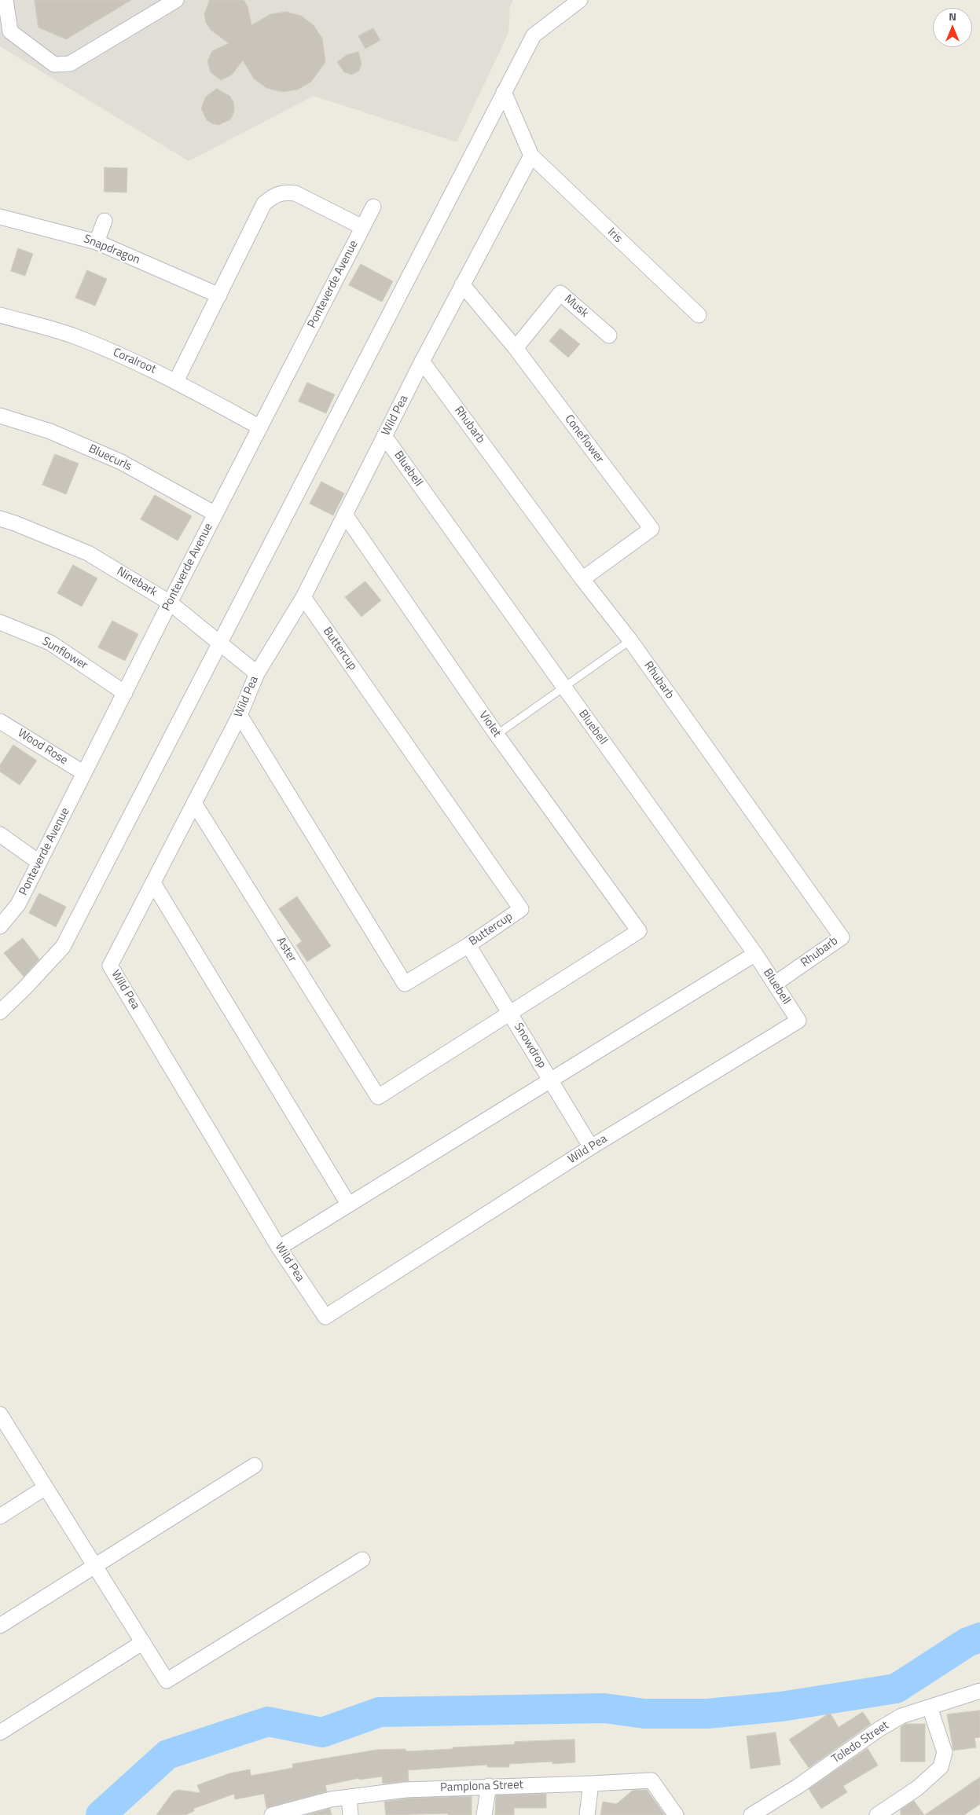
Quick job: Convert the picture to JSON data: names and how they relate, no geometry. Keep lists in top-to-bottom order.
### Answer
{
  "streets": {
    "street": [
      "Iris",
      "Snapdragon",
      "Ponteverde Avenue",
      "Musk",
      "Coralroot",
      "Wild Pea",
      "Rhubarb",
      "Coneflower",
      "Bluecurls",
      "Bluebell",
      "Ninebark",
      "Buttercup",
      "Sunflower",
      "Violet",
      "Wood Rose",
      "Aster",
      "Snowdrop",
      "Toledo Street",
      "Pamplona Street"
    ]
  },
  "crossings": [
    ["Iris", "Wild Pea"],
    ["Ponteverde Avenue", "Coralroot"],
    ["Ponteverde Avenue", "Bluecurls"],
    ["Ponteverde Avenue", "Ninebark"],
    ["Ponteverde Avenue", "Sunflower"],
    ["Ponteverde Avenue", "Wood Rose"],
    ["Musk", "Coneflower"],
    ["Wild Pea", "Rhubarb"],
    ["Wild Pea", "Coneflower"],
    ["Wild Pea", "Bluebell"],
    ["Wild Pea", "Ninebark"],
    ["Wild Pea", "Buttercup"],
    ["Wild Pea", "Violet"],
    ["Wild Pea", "Aster"],
    ["Wild Pea", "Snowdrop"],
    ["Rhubarb", "Coneflower"],
    ["Rhubarb", "Bluebell"],
    ["Buttercup", "Snowdrop"],
    ["Violet", "Aster"],
    ["Violet", "Snowdrop"],
    ["Aster", "Snowdrop"]
  ],
  "north": "top"
}
